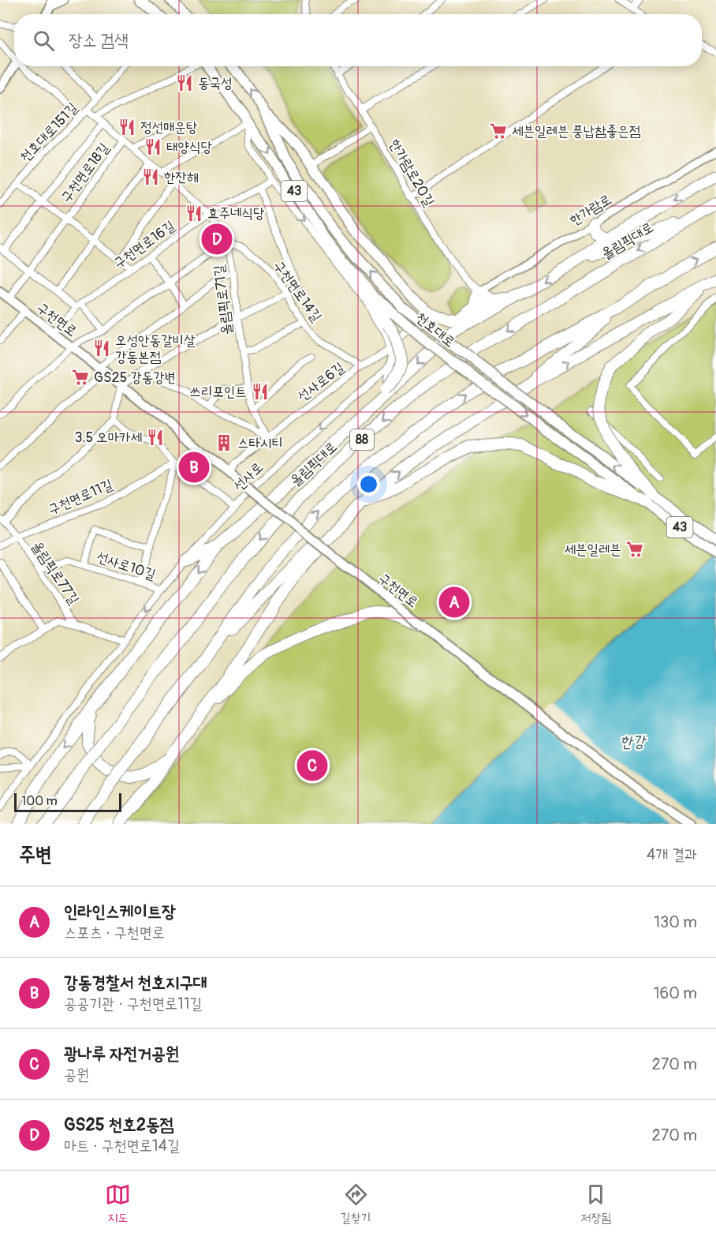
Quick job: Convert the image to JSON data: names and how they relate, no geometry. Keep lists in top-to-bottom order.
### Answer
{
  "streets": {
    "highway": ["올림픽대로", "88"],
    "main road": ["43", "구천면로", "천호대로"],
    "street": [
      "천호대로151길",
      "구천면로18길",
      "한가람로20길",
      "한가람로",
      "구천면로16길",
      "구천면로14길",
      "올림픽로71길",
      "선사로6길",
      "선사로",
      "구천면로11길",
      "선사로10길",
      "올림픽로77길"
    ]
  },
  "crossings": [
    ["천호대로151길", "구천면로18길"],
    ["천호대로151길", "올림픽로71길"],
    ["구천면로18길", "구천면로16길"],
    ["구천면로18길", "올림픽로71길"],
    ["구천면로18길", "구천면로"],
    ["한가람로20길", "한가람로"],
    ["구천면로16길", "올림픽로71길"],
    ["구천면로16길", "구천면로"],
    ["구천면로14길", "올림픽로71길"],
    ["구천면로14길", "선사로6길"],
    ["올림픽로71길", "천호대로"],
    ["올림픽로71길", "선사로6길"],
    ["구천면로", "선사로6길"],
    ["선사로", "선사로10길"],
    ["구천면로11길", "올림픽로77길"],
    ["선사로10길", "올림픽로77길"]
  ],
  "one_way": ["선사로"],
  "water": ["한강"],
  "places": {
    "restaurant": [
      "동국성",
      "정선매운탕",
      "태양식당",
      "한잔해",
      "효주네식당",
      "오성안동갈비살 강동본점",
      "쓰리포인트",
      "3.5 오마카세"
    ],
    "supermarket": ["세븐일레븐 풍납참좋은점", "GS25 강동강변", "세븐일레븐"],
    "building": ["스타시티"]
  },
  "scale_bar": "100 m",
  "page": {
    "search": "장소 검색",
    "pins": [
      "D",
      "B",
      "A",
      "C"
    ],
    "scale": "100 m",
    "heading": ["주변", "4개 결과"],
    "list": [
      {
        "mark": "A",
        "name": "인라인스케이트장",
        "note": "스포츠 · 구천면로",
        "value": "130 m"
      },
      {
        "mark": "B",
        "name": "강동경찰서 천호지구대",
        "note": "공공기관 · 구천면로11길",
        "value": "160 m"
      },
      {
        "mark": "C",
        "name": "광나루 자전거공원",
        "note": "공원",
        "value": "270 m"
      },
      {
        "mark": "D",
        "name": "GS25 천호2동점",
        "note": "마트 · 구천면로14길",
        "value": "270 m"
      }
    ],
    "nav": ["지도", "길찾기", "저장됨"]
  }
}
